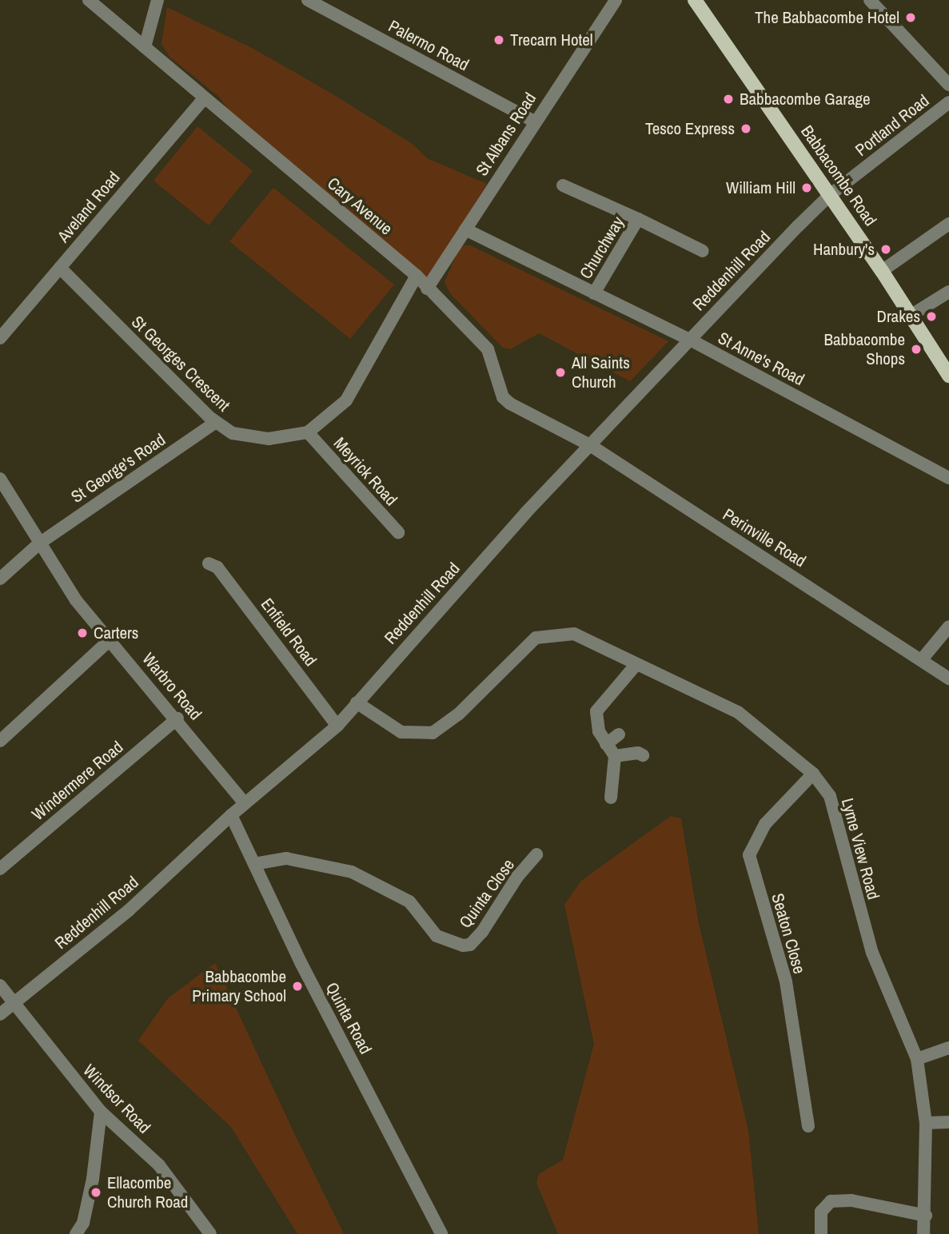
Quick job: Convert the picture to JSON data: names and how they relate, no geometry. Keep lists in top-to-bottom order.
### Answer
{
  "streets": {
    "main road": ["Babbacombe Road"],
    "street": [
      "Palermo Road",
      "Portland Road",
      "St Albans Road",
      "Cary Avenue",
      "Aveland Road",
      "Churchway",
      "Reddenhill Road",
      "St Anne's Road",
      "St Georges Crescent",
      "St George's Road",
      "Meyrick Road",
      "Perinville Road",
      "Enfield Road",
      "Warbro Road",
      "Windermere Road",
      "Lyme View Road",
      "Quinta Close",
      "Seaton Close",
      "Quinta Road",
      "Windsor Road"
    ]
  },
  "crossings": [
    ["Palermo Road", "St Albans Road"],
    ["Portland Road", "Babbacombe Road"],
    ["Portland Road", "Reddenhill Road"],
    ["St Albans Road", "Cary Avenue"],
    ["St Albans Road", "St Anne's Road"],
    ["Babbacombe Road", "Reddenhill Road"],
    ["Cary Avenue", "Aveland Road"],
    ["Cary Avenue", "Reddenhill Road"],
    ["Cary Avenue", "Perinville Road"],
    ["Aveland Road", "St Georges Crescent"],
    ["Churchway", "St Anne's Road"],
    ["Reddenhill Road", "St Anne's Road"],
    ["Reddenhill Road", "Perinville Road"],
    ["Reddenhill Road", "Enfield Road"],
    ["Reddenhill Road", "Warbro Road"],
    ["Reddenhill Road", "Lyme View Road"],
    ["Reddenhill Road", "Quinta Road"],
    ["Reddenhill Road", "Windsor Road"],
    ["St Georges Crescent", "St George's Road"],
    ["St Georges Crescent", "Meyrick Road"],
    ["St George's Road", "Warbro Road"],
    ["Warbro Road", "Windermere Road"],
    ["Lyme View Road", "Seaton Close"],
    ["Quinta Close", "Quinta Road"]
  ],
  "places": [
    "The Babbacombe Hotel",
    "Trecarn Hotel",
    "Babbacombe Garage",
    "Tesco Express",
    "William Hill",
    "Hanbury's",
    "Drakes",
    "Babbacombe Shops",
    "All Saints Church",
    "Carters",
    "Babbacombe Primary School",
    "Ellacombe Church Road"
  ]
}
